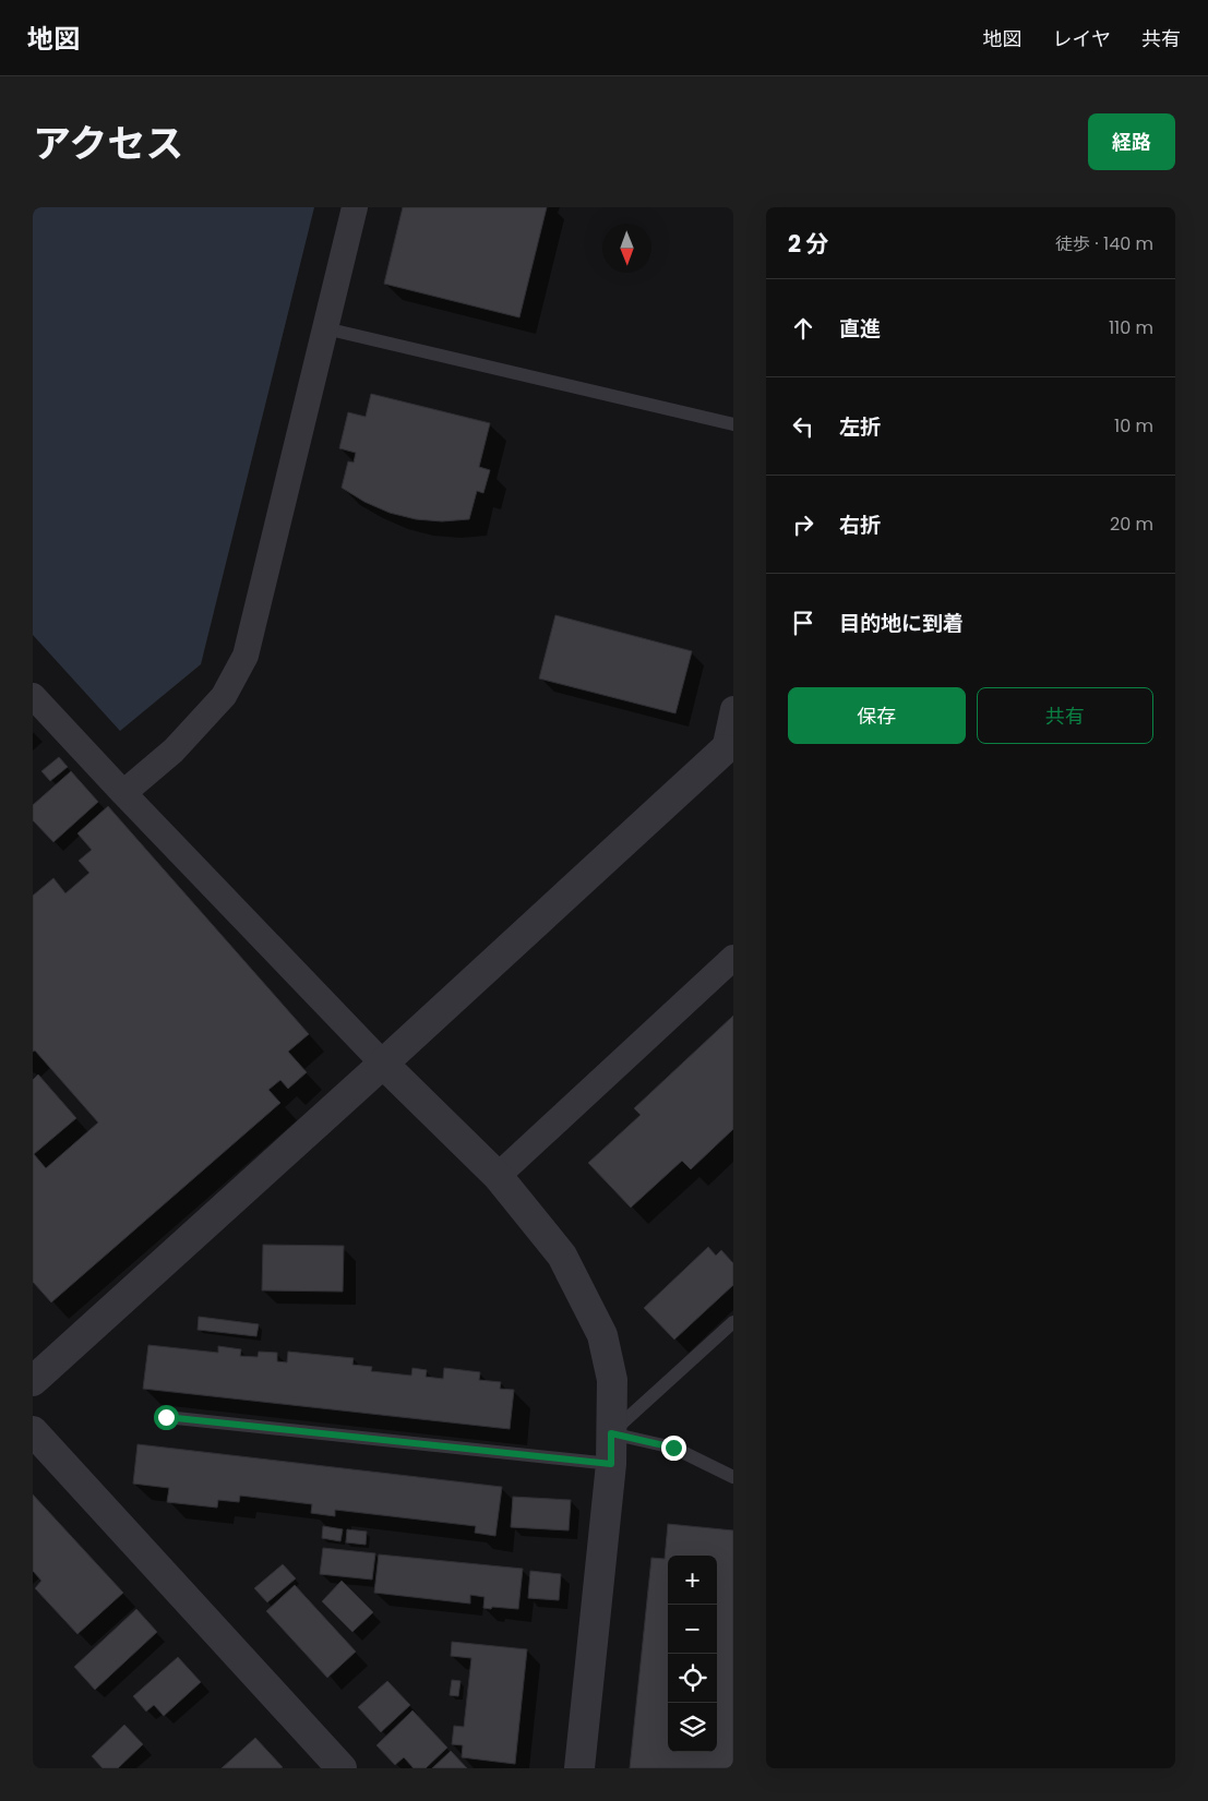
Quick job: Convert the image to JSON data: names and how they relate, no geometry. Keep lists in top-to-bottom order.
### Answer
{
  "north": "bottom",
  "page": {
    "header": "地図",
    "nav": ["地図", "レイヤ", "共有"],
    "title": "アクセス",
    "buttons": [
      "経路",
      ["保存", "共有"]
    ],
    "heading": ["2 分", "徒歩 · 140 m"],
    "list": [
      ["直進", "110 m"],
      ["左折", "10 m"],
      ["右折", "20 m"],
      "目的地に到着"
    ],
    "map_buttons": ["+", "−"]
  }
}
